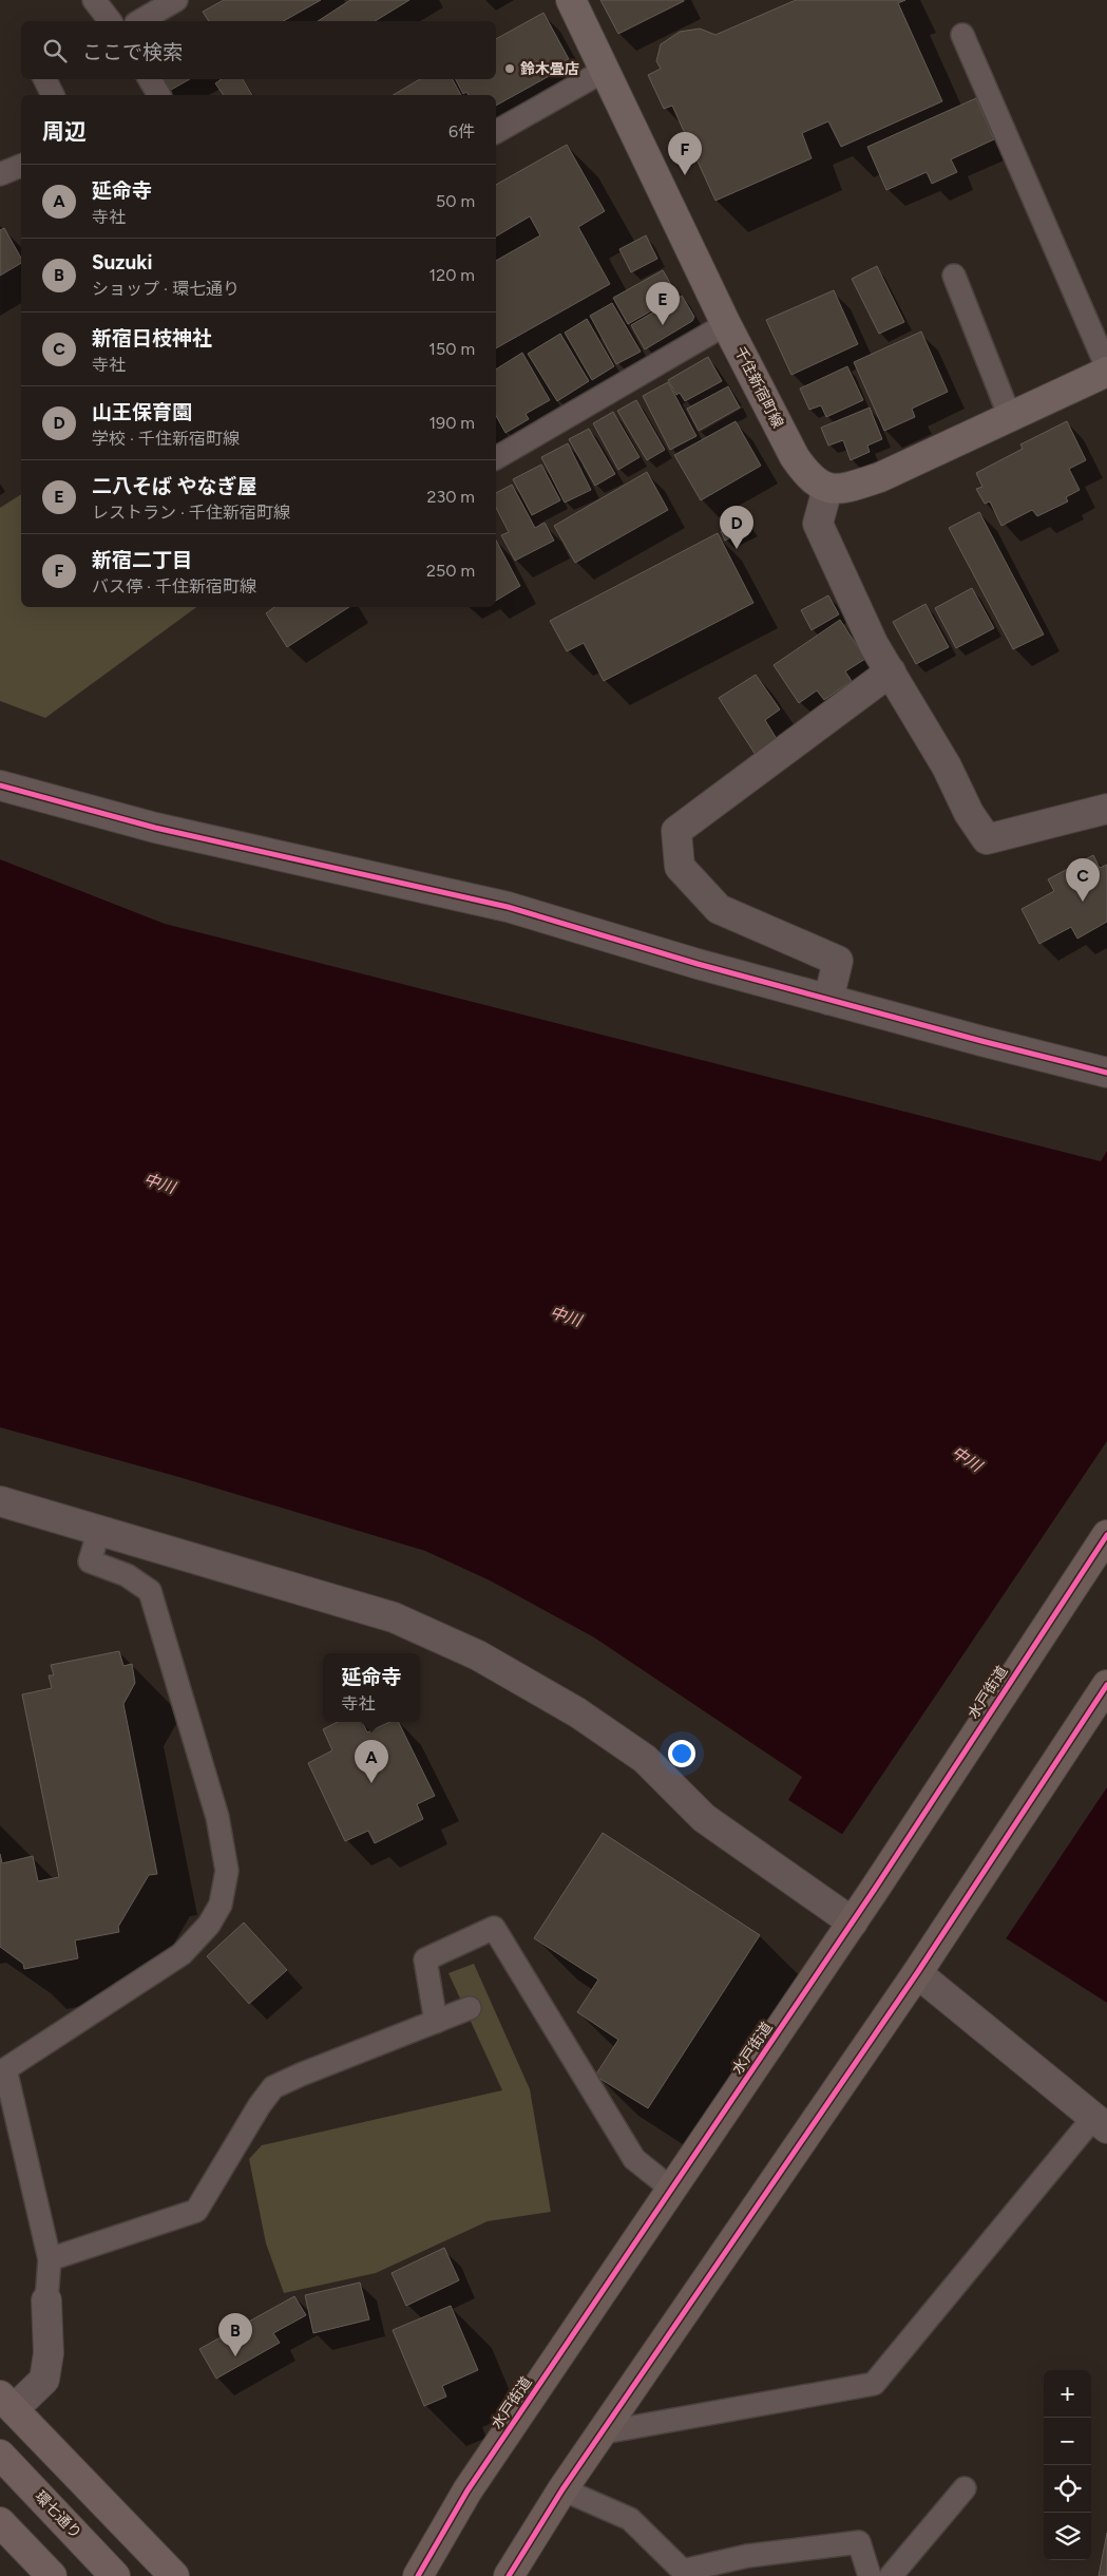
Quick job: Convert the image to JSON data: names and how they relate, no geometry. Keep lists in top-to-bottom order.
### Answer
{
  "streets": {
    "highway": ["水戸街道"],
    "main road": ["千住新宿町線", "環七通り"]
  },
  "water": ["中川"],
  "places": ["鈴木畳店"],
  "page": {
    "search": "ここで検索",
    "heading": ["周辺", "6件"],
    "pins": [
      "F",
      "E",
      "D",
      "C",
      "A",
      "B"
    ],
    "list": [
      {
        "mark": "A",
        "name": "延命寺",
        "note": "寺社",
        "value": "50 m"
      },
      {
        "mark": "B",
        "name": "Suzuki",
        "note": "ショップ · 環七通り",
        "value": "120 m"
      },
      {
        "mark": "C",
        "name": "新宿日枝神社",
        "note": "寺社",
        "value": "150 m"
      },
      {
        "mark": "D",
        "name": "山王保育園",
        "note": "学校 · 千住新宿町線",
        "value": "190 m"
      },
      {
        "mark": "E",
        "name": "二八そば やなぎ屋",
        "note": "レストラン · 千住新宿町線",
        "value": "230 m"
      },
      {
        "mark": "F",
        "name": "新宿二丁目",
        "note": "バス停 · 千住新宿町線",
        "value": "250 m"
      }
    ],
    "popup": ["延命寺", "寺社"],
    "map_buttons": ["+", "−"]
  }
}
